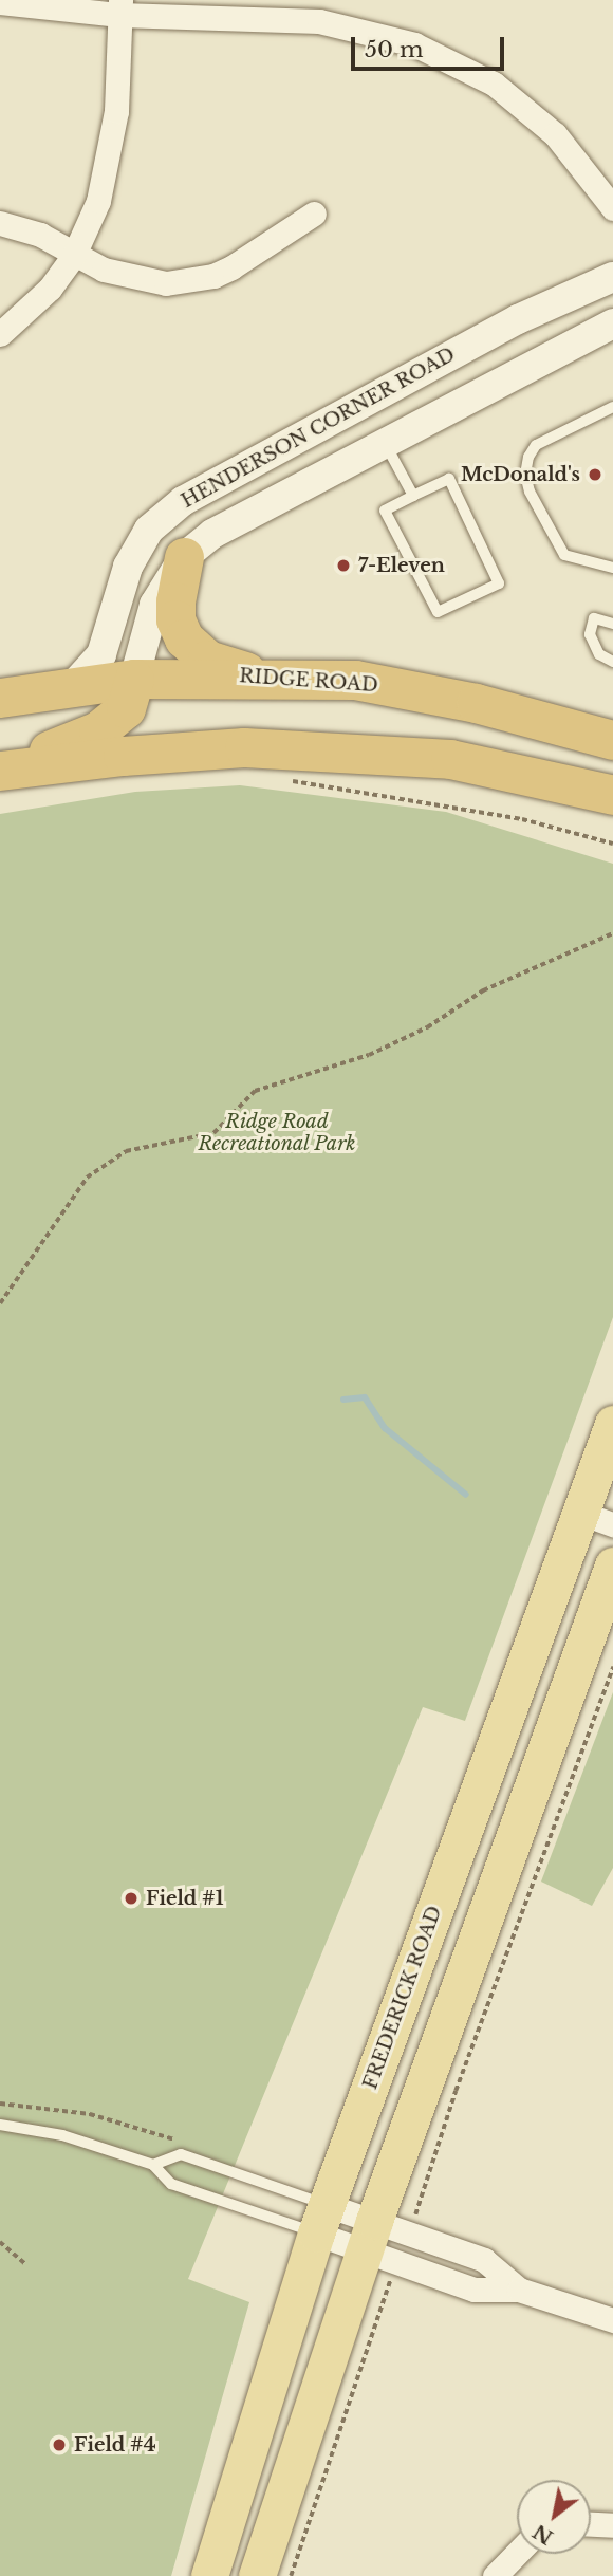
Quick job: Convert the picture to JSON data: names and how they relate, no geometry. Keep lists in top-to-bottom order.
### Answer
{
  "streets": {
    "highway": ["RIDGE ROAD"],
    "main road": ["FREDERICK ROAD"],
    "street": ["HENDERSON CORNER ROAD"]
  },
  "crossings": [
    ["HENDERSON CORNER ROAD", "RIDGE ROAD"]
  ],
  "parks": ["Ridge Road Recreational Park"],
  "places": [
    "McDonald's",
    "7-Eleven",
    "Field #1",
    "Field #4"
  ],
  "scale_bar": "50 m",
  "north": "bottom left"
}
